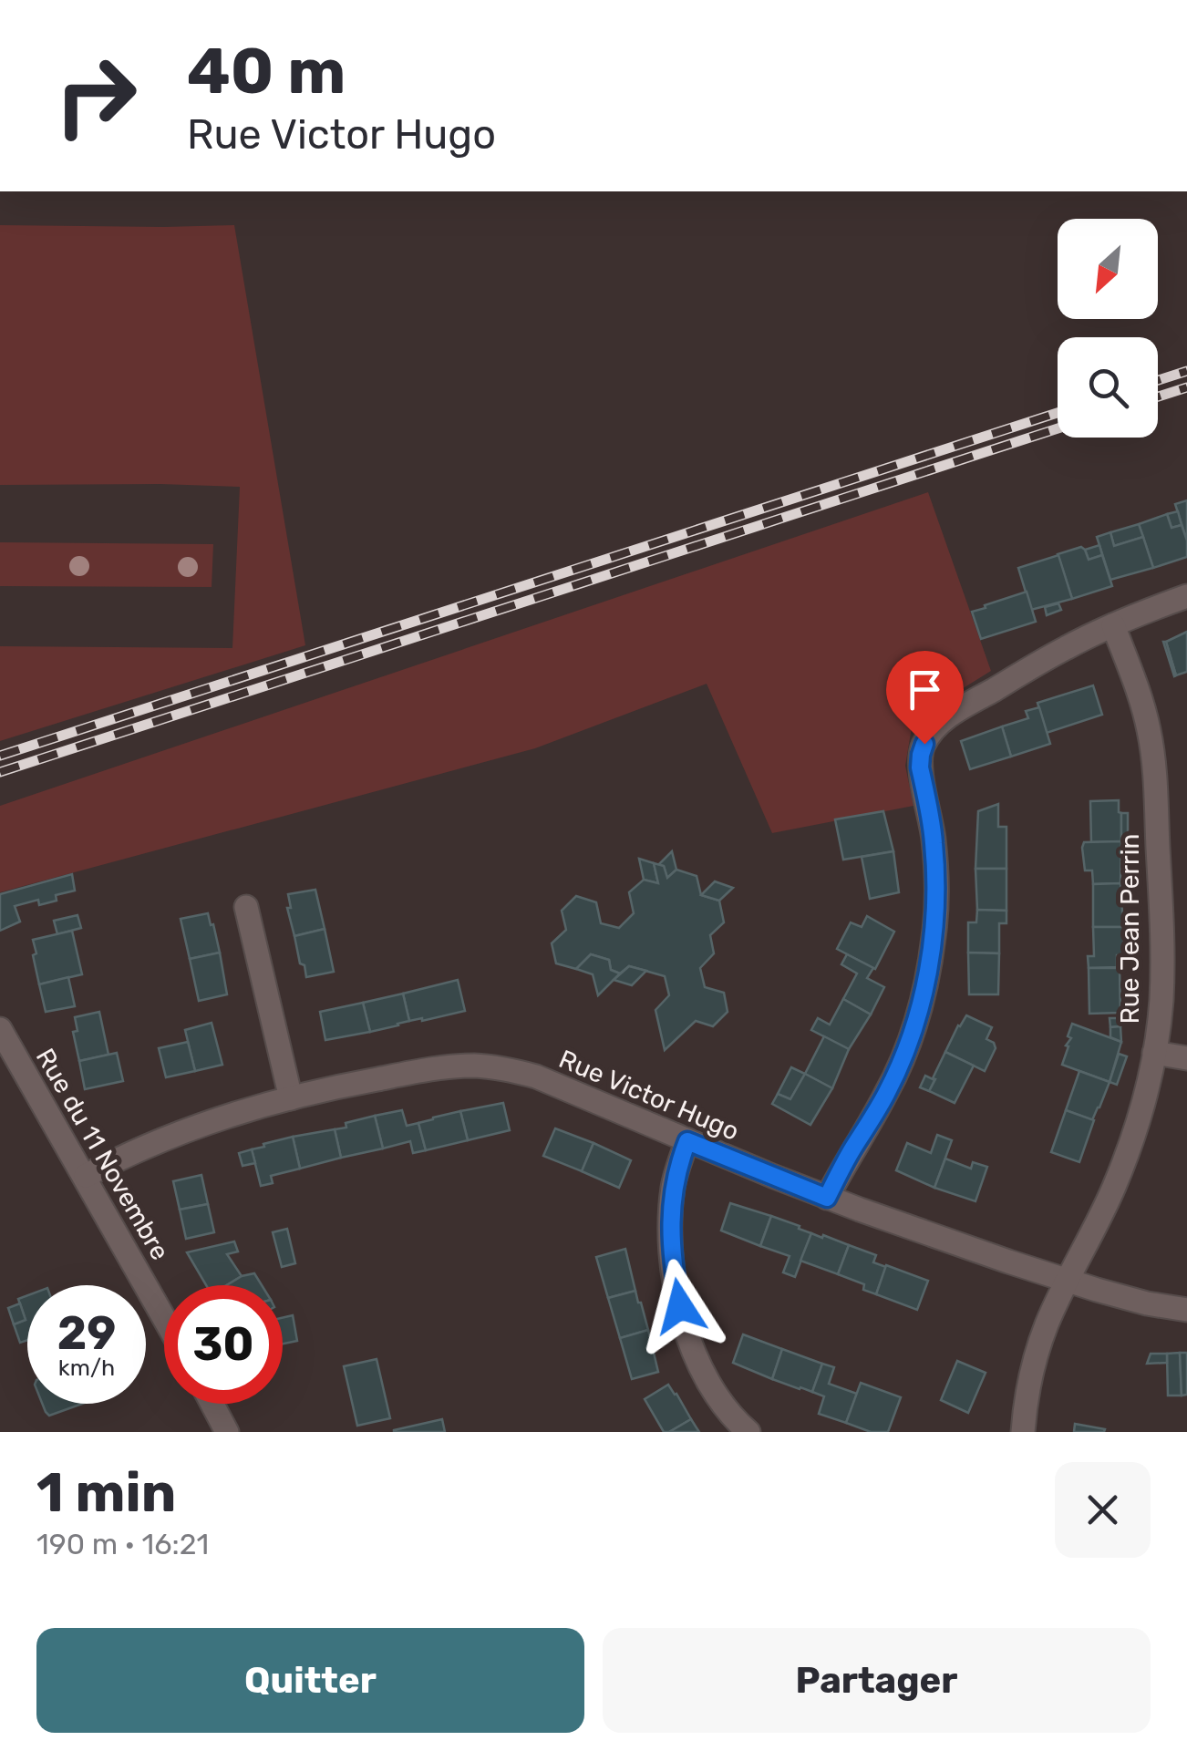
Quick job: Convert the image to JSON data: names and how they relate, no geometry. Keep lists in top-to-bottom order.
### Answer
{
  "streets": {
    "street": ["Rue Jean Perrin", "Rue Victor Hugo", "Rue du 11 Novembre"]
  },
  "crossings": [
    ["Rue Jean Perrin", "Rue Victor Hugo"],
    ["Rue Victor Hugo", "Rue du 11 Novembre"]
  ],
  "north": "bottom left",
  "page": {
    "turn": ["40 m", "Rue Victor Hugo"],
    "speed": "29 km/h",
    "limit": "30",
    "heading": ["1 min", "190 m · 16:21"],
    "buttons": ["Quitter", "Partager"]
  }
}
